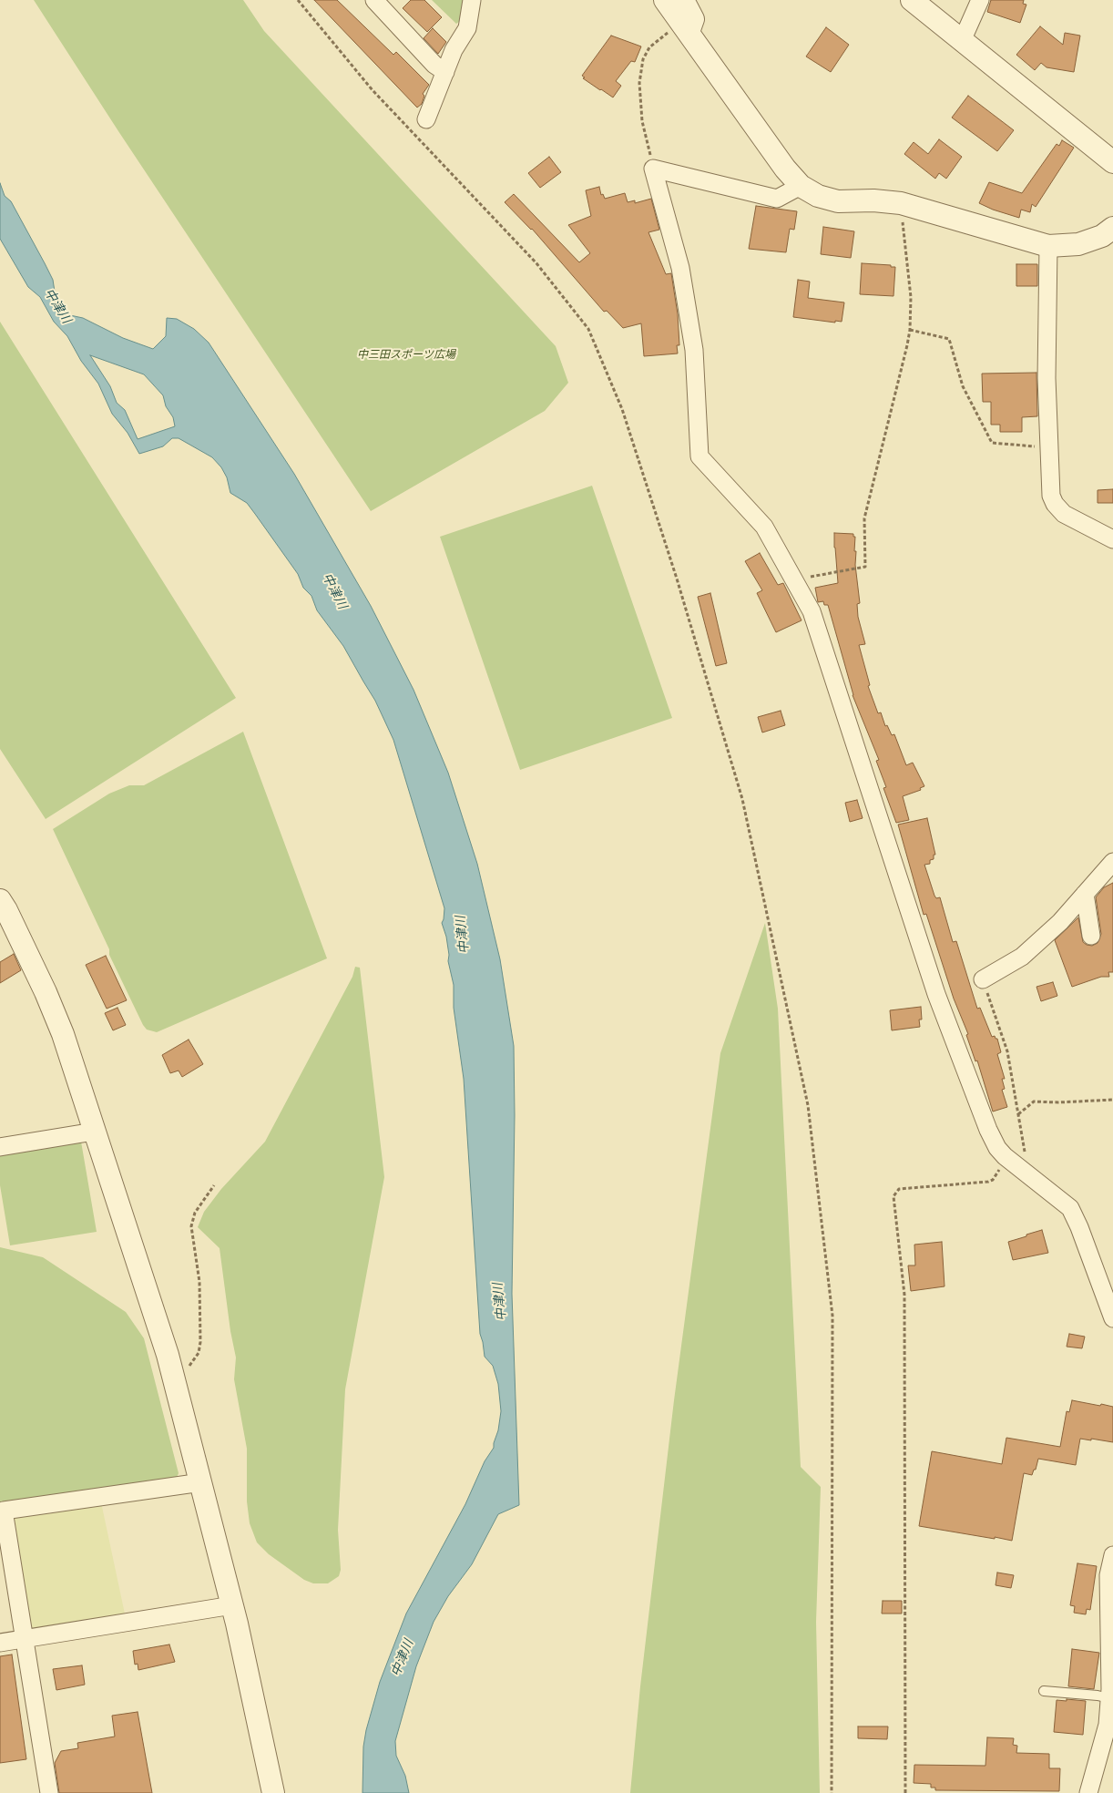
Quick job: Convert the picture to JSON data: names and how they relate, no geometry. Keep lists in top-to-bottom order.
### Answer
{
  "water": ["中津川"],
  "parks": ["中三田スポーツ広場"]
}
